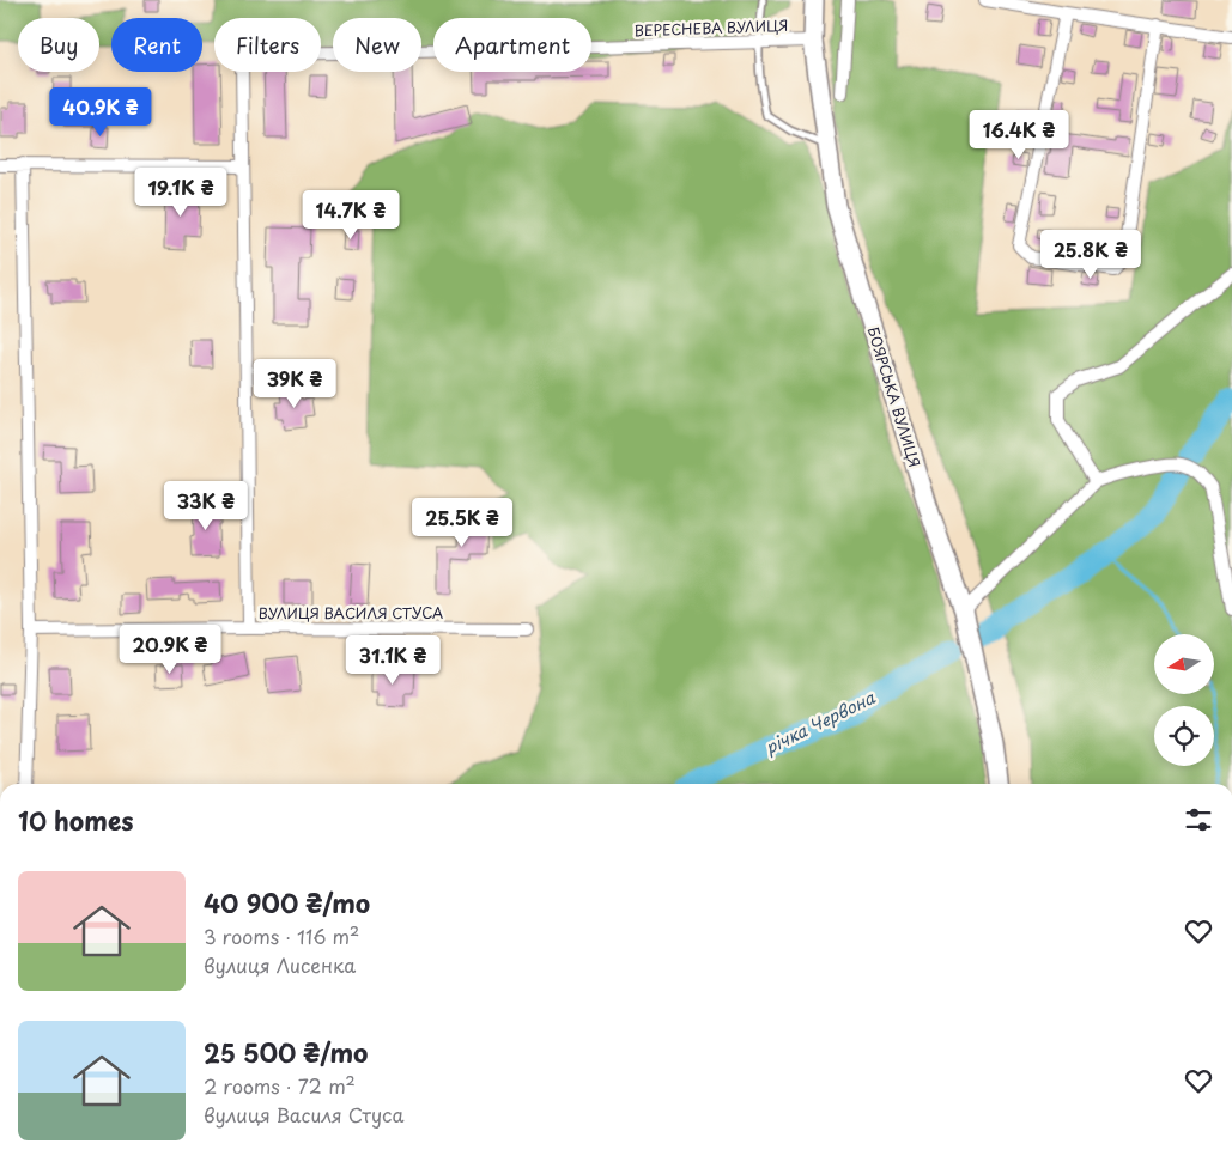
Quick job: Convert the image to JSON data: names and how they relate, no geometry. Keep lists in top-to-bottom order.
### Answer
{
  "streets": {
    "street": ["ВЕРЕСНЕВА ВУЛИЦЯ", "БОЯРСЬКА ВУЛИЦЯ", "ВУЛИЦЯ ВАСИЛЯ СТУСА"]
  },
  "crossings": [
    ["ВЕРЕСНЕВА ВУЛИЦЯ", "БОЯРСЬКА ВУЛИЦЯ"],
    ["ВЕРЕСНЕВА ВУЛИЦЯ", "ВУЛИЦЯ ВАСИЛЯ СТУСА"]
  ],
  "water": ["річка Червона"],
  "north": "left",
  "page": {
    "chip": [
      "Buy",
      "Rent",
      "Filters",
      "New",
      "Apartment"
    ],
    "price": [
      "40.9K ₴",
      "16.4K ₴",
      "19.1K ₴",
      "14.7K ₴",
      "25.8K ₴",
      "39K ₴",
      "33K ₴",
      "25.5K ₴",
      "20.9K ₴",
      "31.1K ₴"
    ],
    "heading": "10 homes",
    "list": [
      {
        "name": "40 900 ₴/mo",
        "note": "3 rooms · 116 m² · вулиця Лисенка"
      },
      {
        "name": "25 500 ₴/mo",
        "note": "2 rooms · 72 m² · вулиця Василя Стуса"
      }
    ]
  }
}
